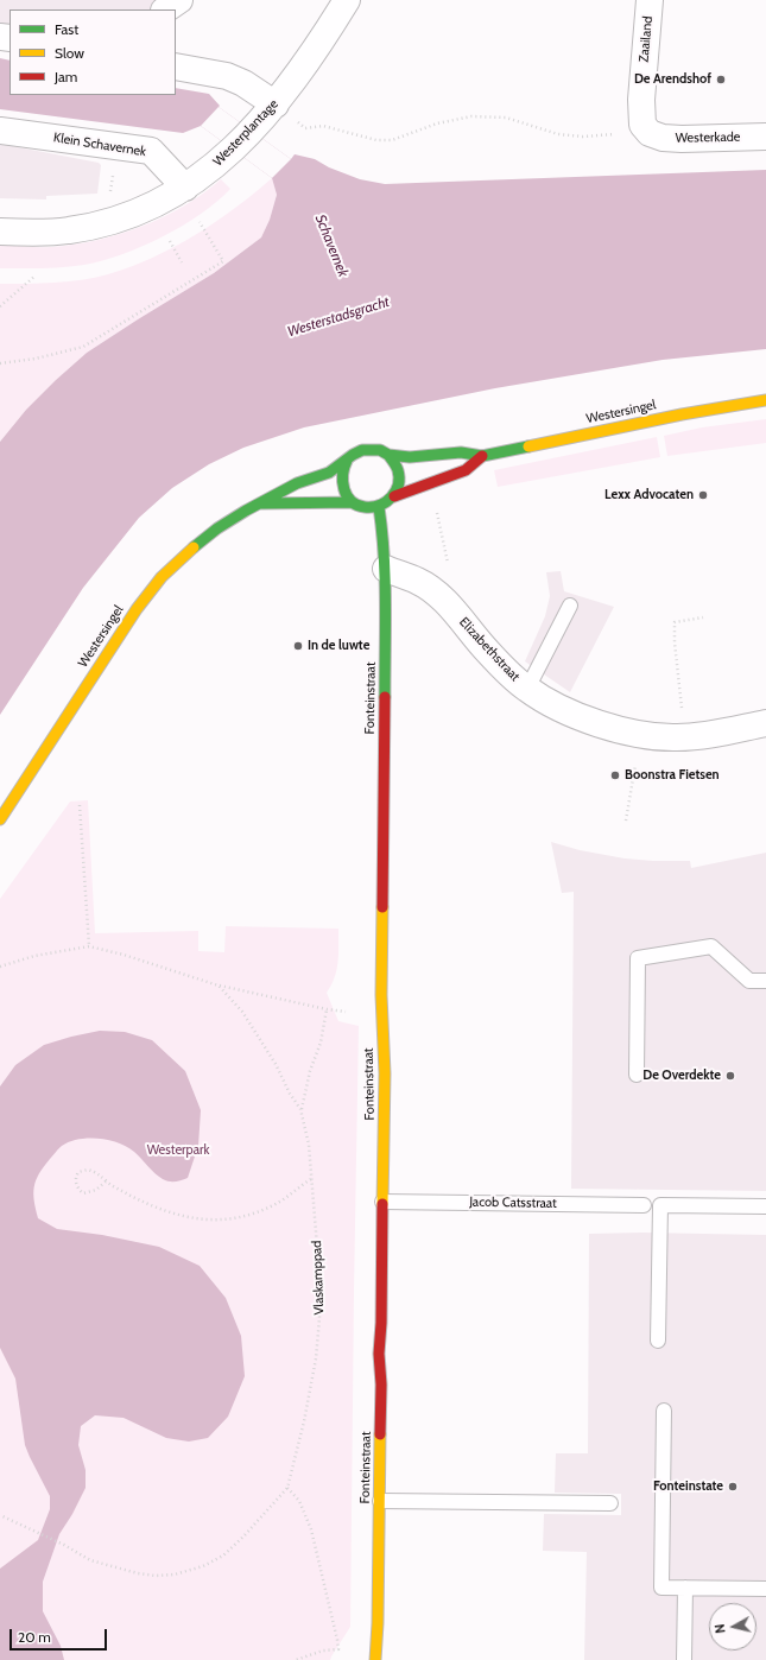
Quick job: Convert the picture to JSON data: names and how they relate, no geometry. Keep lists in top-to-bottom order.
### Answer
{
  "streets": {
    "main road": ["Westersingel", "Fonteinstraat"],
    "street": [
      "Zaailand",
      "Westerplantage",
      "Westerkade",
      "Klein Schavernek",
      "Elizabethstraat"
    ],
    "lane": ["Jacob Catsstraat"],
    "path": ["Vlaskamppad"]
  },
  "crossings": [
    ["Zaailand", "Westerkade"],
    ["Westerplantage", "Klein Schavernek"],
    ["Westersingel", "Fonteinstraat"],
    ["Elizabethstraat", "Fonteinstraat"],
    ["Fonteinstraat", "Jacob Catsstraat"]
  ],
  "water": ["Schavernek", "Westerstadsgracht"],
  "parks": ["Westerpark"],
  "places": [
    "De Arendshof",
    "Lexx Advocaten",
    "In de luwte",
    "Boonstra Fietsen",
    "De Overdekte",
    "Fonteinstate"
  ],
  "legend": ["Fast", "Slow", "Jam"],
  "scale_bar": "20 m",
  "north": "left"
}
